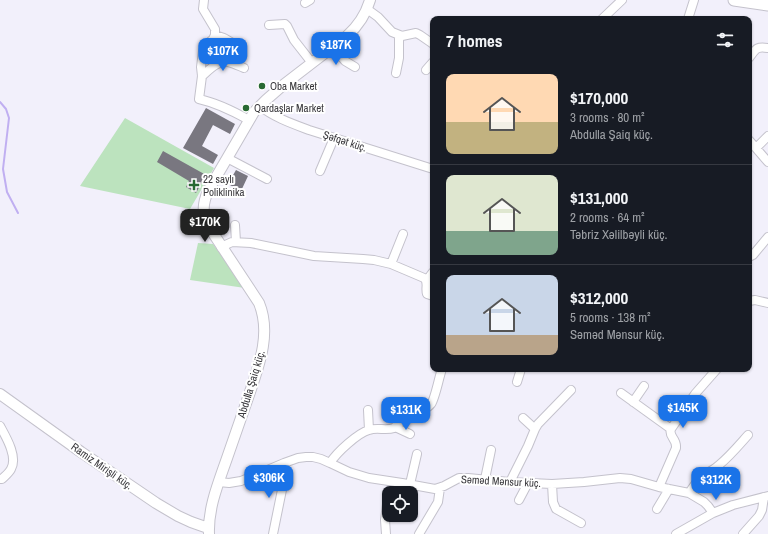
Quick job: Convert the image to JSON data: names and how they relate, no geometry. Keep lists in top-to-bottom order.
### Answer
{
  "streets": {
    "street": [
      "Şəfqət küç.",
      "Abdulla Şaiq küç.",
      "Ramiz Mirişli küç.",
      "Səməd Mənsur küç."
    ]
  },
  "crossings": [
    ["Şəfqət küç.", "Abdulla Şaiq küç."],
    ["Abdulla Şaiq küç.", "Ramiz Mirişli küç."]
  ],
  "places": {
    "other": ["Oba Market", "Qardaşlar Market"],
    "health": ["22 saylı Poliklinika"]
  },
  "page": {
    "heading": "7 homes",
    "price": [
      "$187K",
      "$107K",
      "$170K",
      "$145K",
      "$131K",
      "$306K",
      "$312K"
    ],
    "list": [
      {
        "name": "$170,000",
        "note": "3 rooms · 80 m² · Abdulla Şaiq küç."
      },
      {
        "name": "$131,000",
        "note": "2 rooms · 64 m² · Təbriz Xəlilbəyli küç."
      },
      {
        "name": "$312,000",
        "note": "5 rooms · 138 m² · Səməd Mənsur küç."
      }
    ]
  }
}
